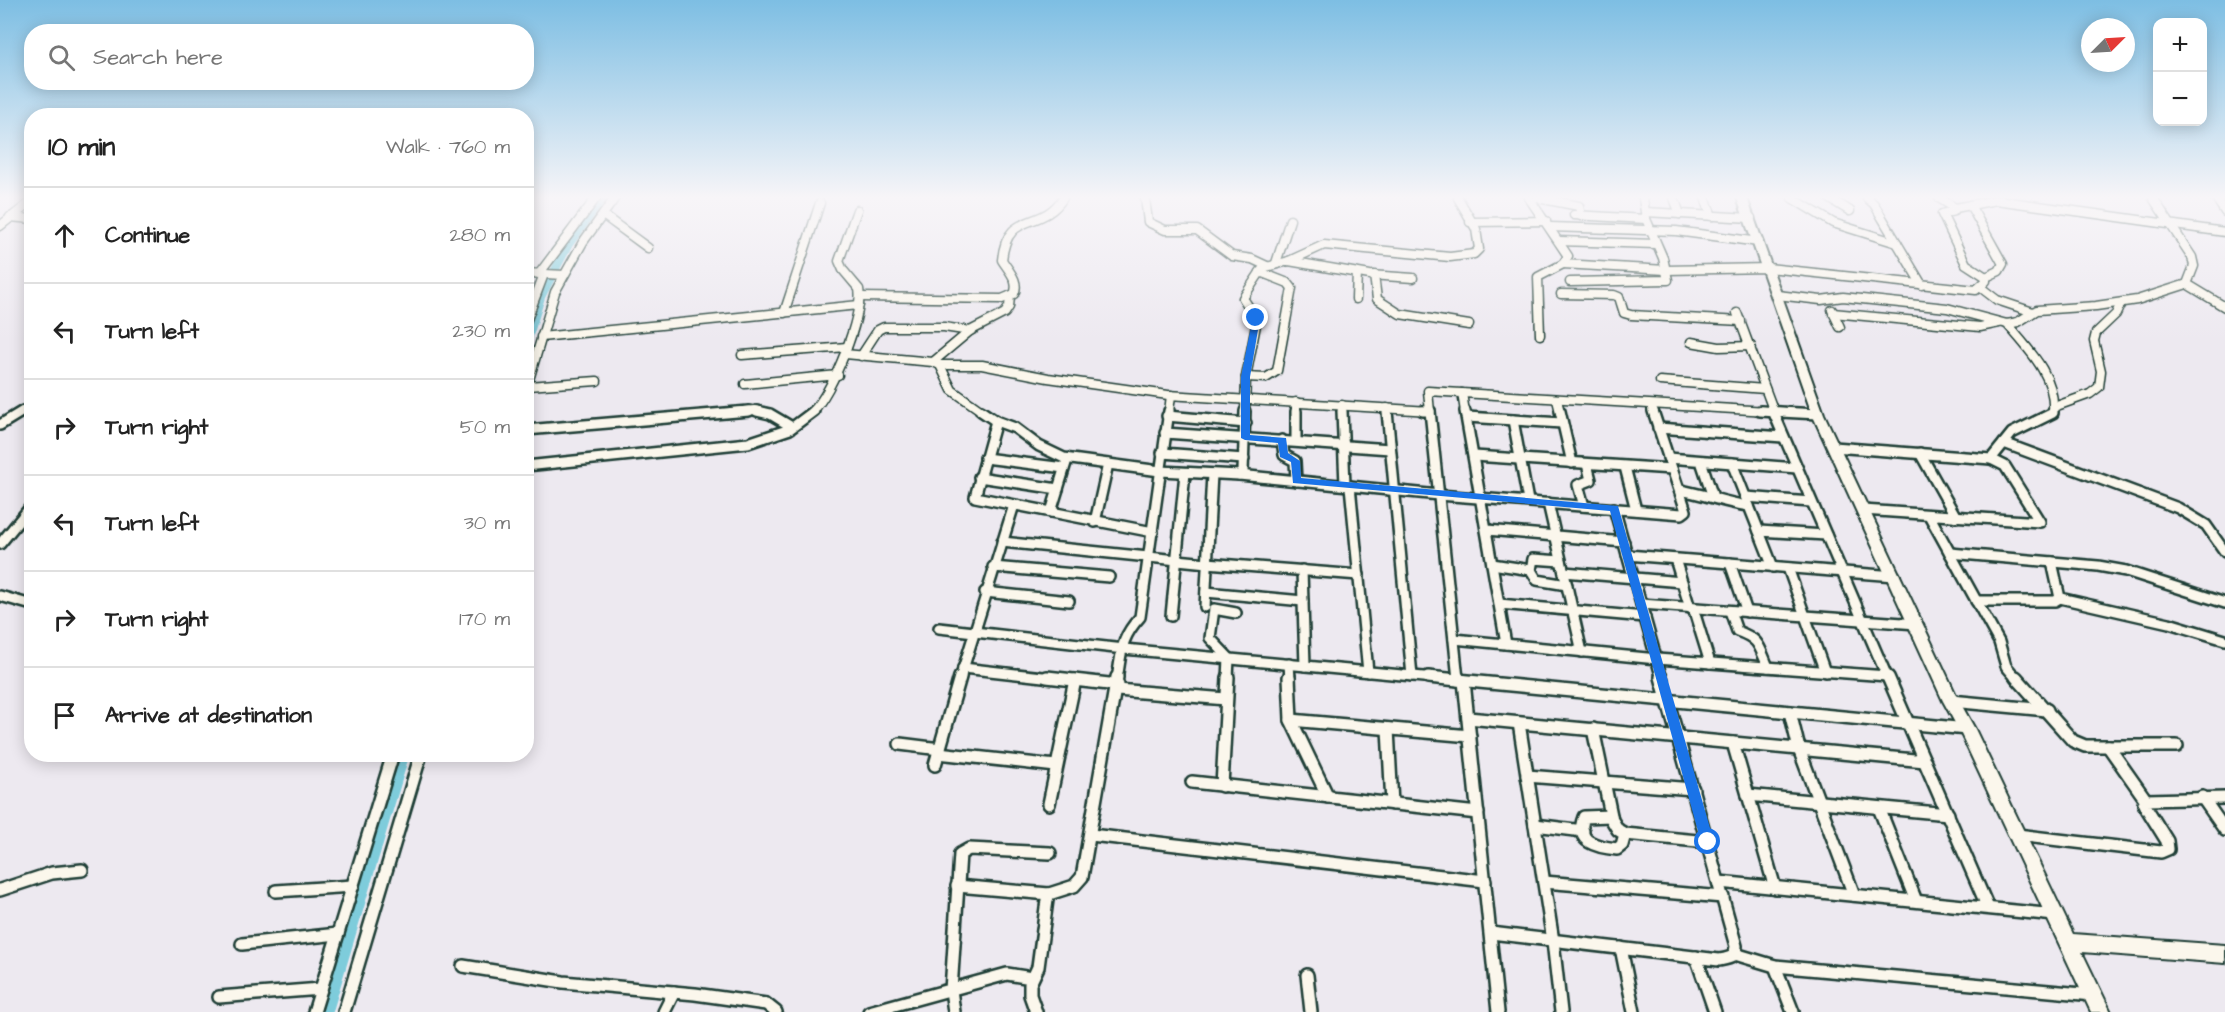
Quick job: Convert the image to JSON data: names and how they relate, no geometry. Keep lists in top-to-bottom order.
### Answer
{
  "north": "top right",
  "page": {
    "map_buttons": ["+", "−"],
    "search": "Search here",
    "heading": ["10 min", "Walk · 760 m"],
    "list": [
      ["Continue", "280 m"],
      ["Turn left", "230 m"],
      ["Turn right", "50 m"],
      ["Turn left", "30 m"],
      ["Turn right", "170 m"],
      "Arrive at destination"
    ]
  }
}
